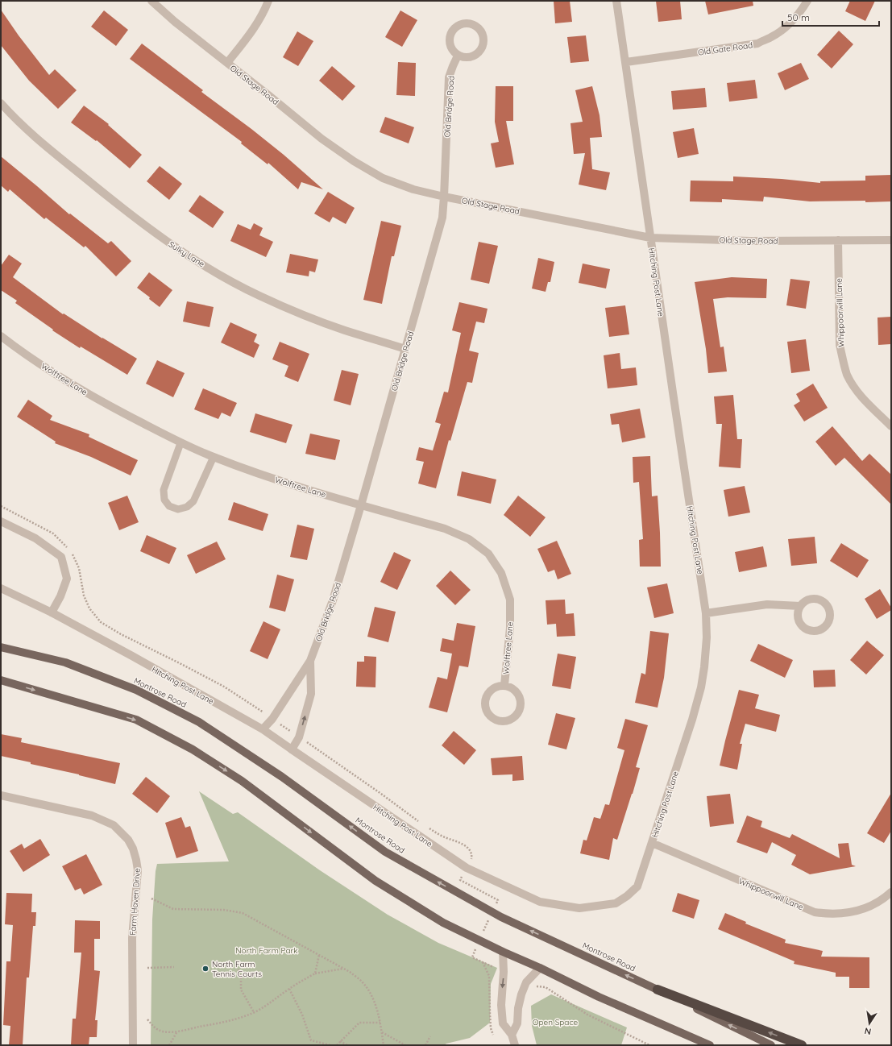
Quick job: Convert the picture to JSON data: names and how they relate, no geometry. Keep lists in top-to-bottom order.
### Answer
{
  "streets": {
    "main road": ["Montrose Road"],
    "street": [
      "Old Gate Road",
      "Old Stage Road",
      "Old Bridge Road",
      "Sulky Lane",
      "Hitching Post Lane",
      "Whippoorwill Lane",
      "Wolftree Lane",
      "Farm Haven Drive"
    ]
  },
  "crossings": [
    ["Old Gate Road", "Hitching Post Lane"],
    ["Old Stage Road", "Old Bridge Road"],
    ["Old Stage Road", "Hitching Post Lane"],
    ["Old Stage Road", "Whippoorwill Lane"],
    ["Old Bridge Road", "Sulky Lane"],
    ["Old Bridge Road", "Hitching Post Lane"],
    ["Old Bridge Road", "Wolftree Lane"],
    ["Hitching Post Lane", "Whippoorwill Lane"]
  ],
  "parks": ["North Farm Park", "Open Space"],
  "places": ["North Farm Tennis Courts"],
  "scale_bar": "50 m",
  "north": "bottom"
}
